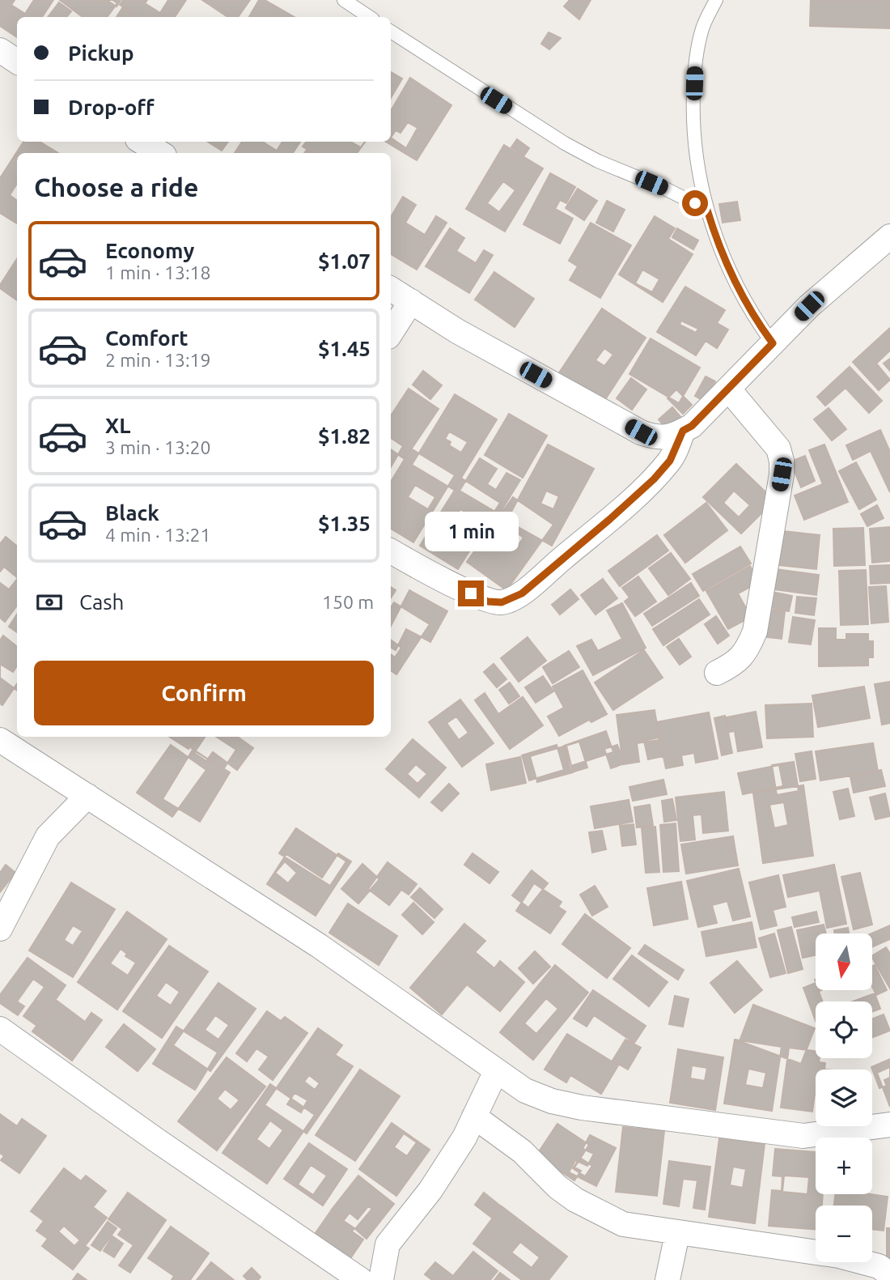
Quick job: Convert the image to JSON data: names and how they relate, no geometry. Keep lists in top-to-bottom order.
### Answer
{
  "north": "bottom",
  "page": {
    "banner": ["Pickup", "Drop-off"],
    "heading": "Choose a ride",
    "list": [
      {
        "name": "Economy",
        "note": "1 min · 13:18",
        "value": "$1.07"
      },
      {
        "name": "Comfort",
        "note": "2 min · 13:19",
        "value": "$1.45"
      },
      {
        "name": "XL",
        "note": "3 min · 13:20",
        "value": "$1.82"
      },
      {
        "name": "Black",
        "note": "4 min · 13:21",
        "value": "$1.35"
      }
    ],
    "bubble": "1 min",
    "pay": ["Cash", "150 m"],
    "buttons": "Confirm",
    "map_buttons": ["+", "−"]
  }
}
